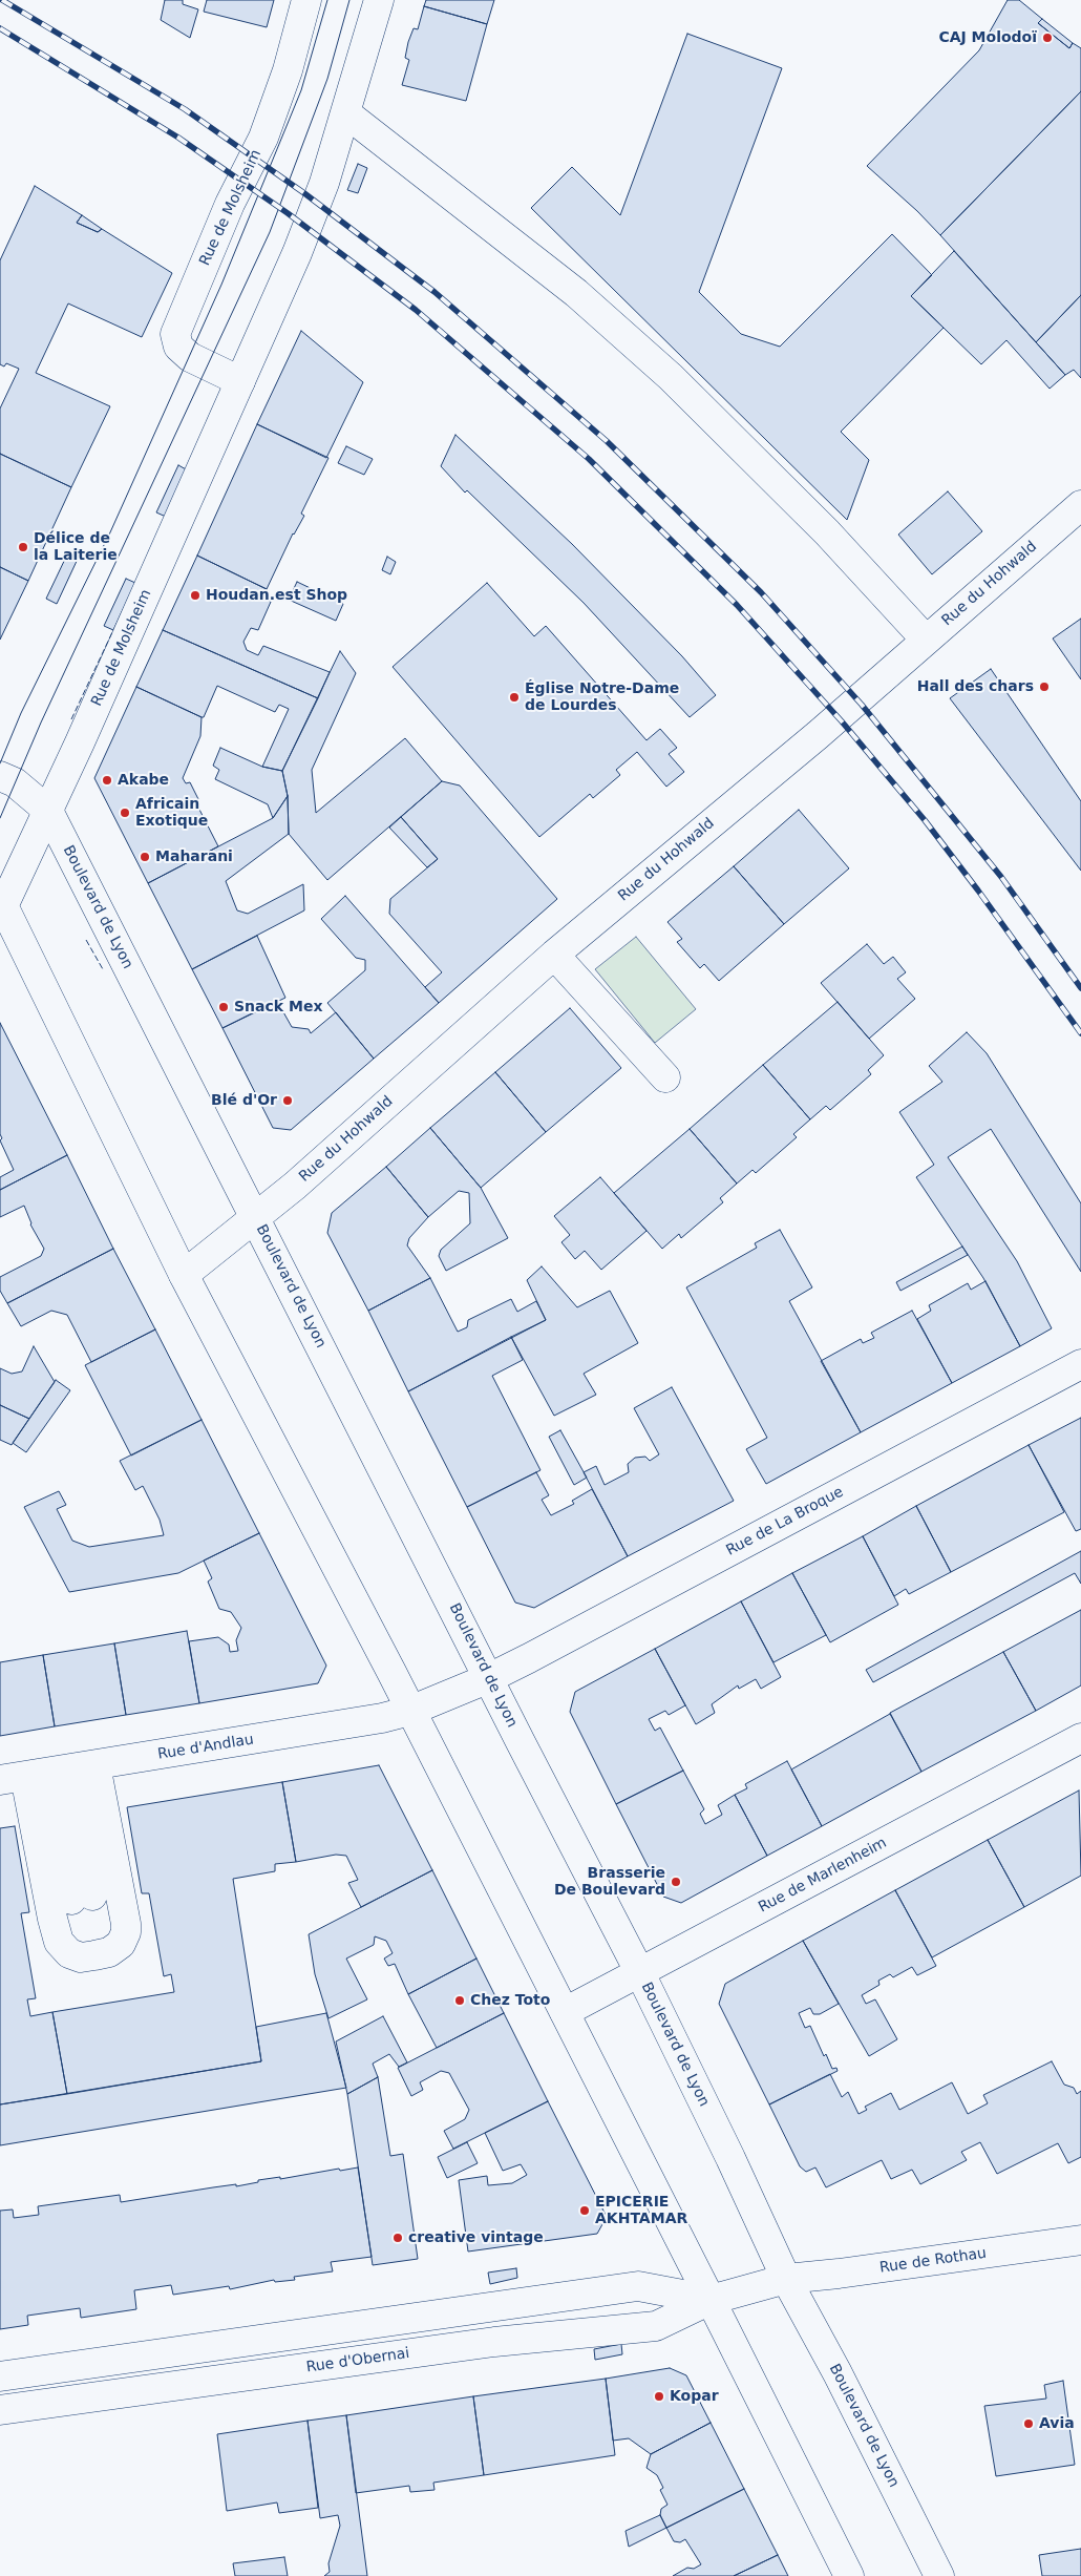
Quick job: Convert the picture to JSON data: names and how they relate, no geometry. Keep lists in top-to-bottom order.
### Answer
{
  "streets": {
    "street": [
      "Rue de Molsheim",
      "Rue du Hohwald",
      "Boulevard de Lyon",
      "Rue de La Broque",
      "Rue d'Andlau",
      "Rue de Marlenheim",
      "Rue de Rothau",
      "Rue d'Obernai"
    ]
  },
  "crossings": [
    ["Rue de Molsheim", "Boulevard de Lyon"],
    ["Rue du Hohwald", "Boulevard de Lyon"],
    ["Boulevard de Lyon", "Rue de La Broque"],
    ["Boulevard de Lyon", "Rue de Marlenheim"],
    ["Boulevard de Lyon", "Rue de Rothau"],
    ["Boulevard de Lyon", "Rue d'Obernai"],
    ["Rue de La Broque", "Rue d'Andlau"],
    ["Rue de Rothau", "Rue d'Obernai"]
  ],
  "places": [
    "CAJ Molodoï",
    "Délice de la Laiterie",
    "Houdan.est Shop",
    "Hall des chars",
    "Église Notre-Dame de Lourdes",
    "Akabe",
    "Africain Exotique",
    "Maharani",
    "Snack Mex",
    "Blé d'Or",
    "Brasserie De Boulevard",
    "Chez Toto",
    "EPICERIE AKHTAMAR",
    "creative vintage",
    "Kopar",
    "Avia"
  ]
}
